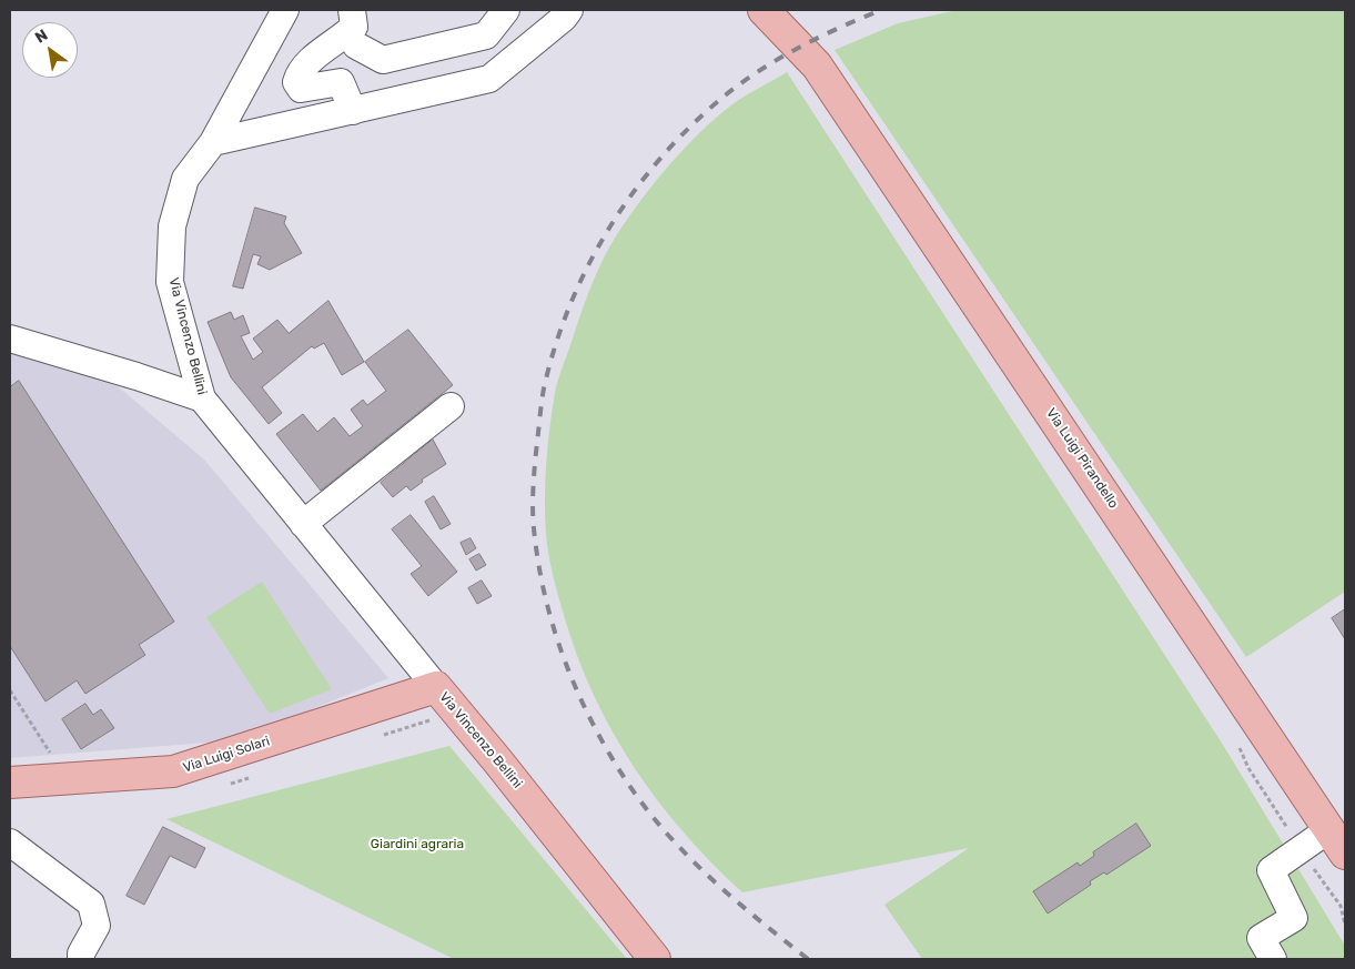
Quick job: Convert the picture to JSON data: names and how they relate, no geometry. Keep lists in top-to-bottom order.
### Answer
{
  "streets": {
    "main road": ["Via Vincenzo Bellini", "Via Luigi Pirandello", "Via Luigi Solari"]
  },
  "crossings": [
    ["Via Vincenzo Bellini", "Via Luigi Solari"]
  ],
  "parks": ["Giardini agraria"],
  "north": "top left"
}
